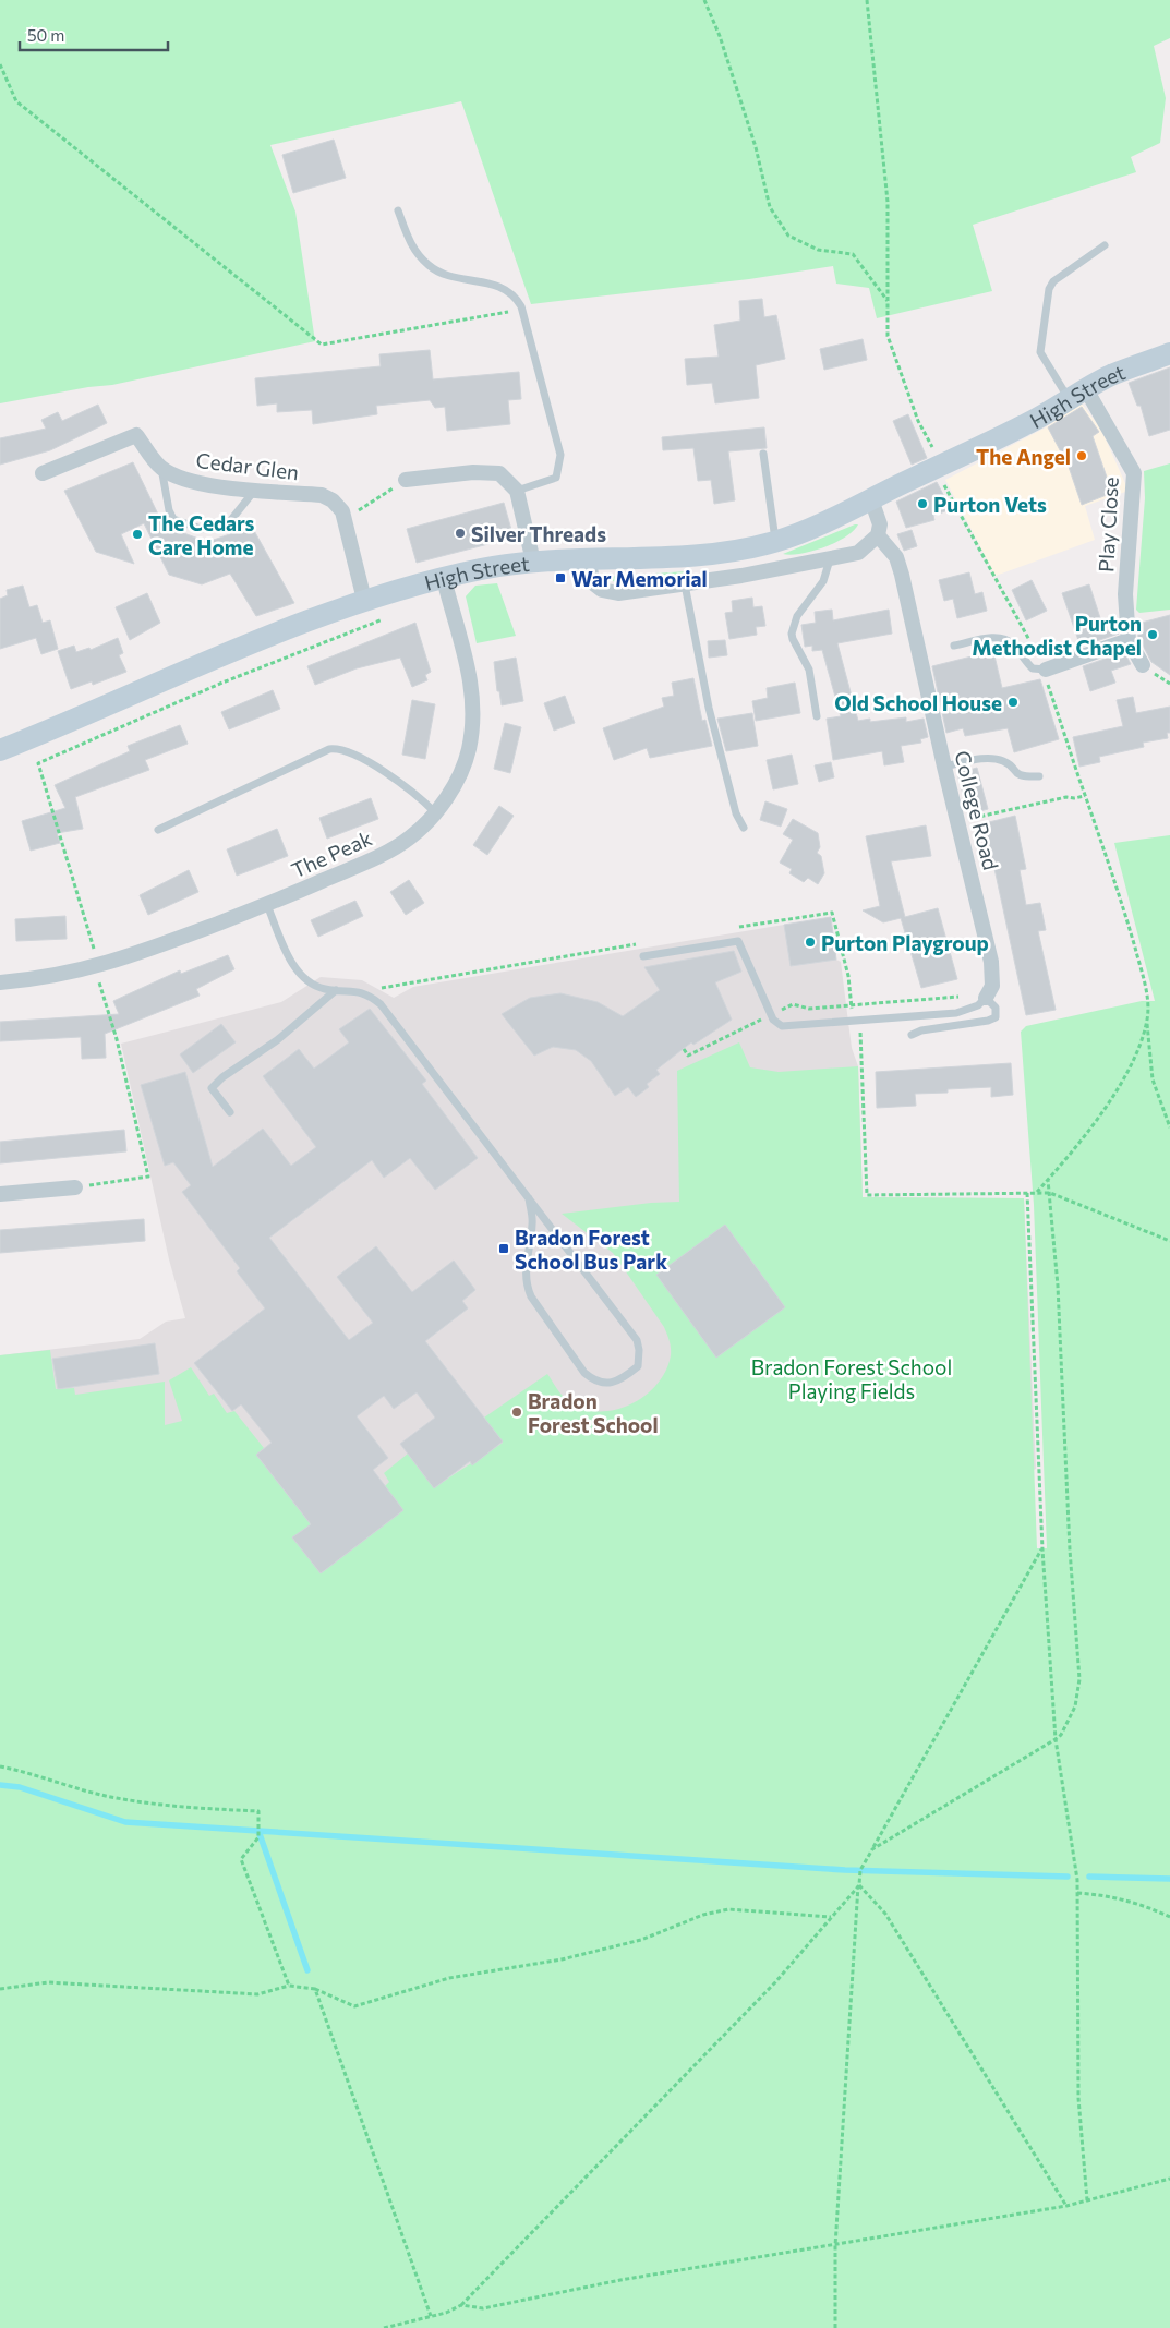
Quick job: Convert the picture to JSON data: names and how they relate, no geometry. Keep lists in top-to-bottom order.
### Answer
{
  "streets": {
    "street": [
      "High Street",
      "Cedar Glen",
      "Play Close",
      "College Road",
      "The Peak"
    ]
  },
  "crossings": [
    ["High Street", "Cedar Glen"],
    ["High Street", "Play Close"],
    ["High Street", "The Peak"]
  ],
  "parks": ["Bradon Forest School Playing Fields"],
  "places": {
    "other": [
      "The Angel",
      "Purton Vets",
      "Silver Threads",
      "The Cedars Care Home",
      "Purton Methodist Chapel",
      "Old School House",
      "Purton Playgroup",
      "Bradon Forest School"
    ],
    "transit": ["War Memorial", "Bradon Forest School Bus Park"]
  },
  "scale_bar": "50 m"
}
